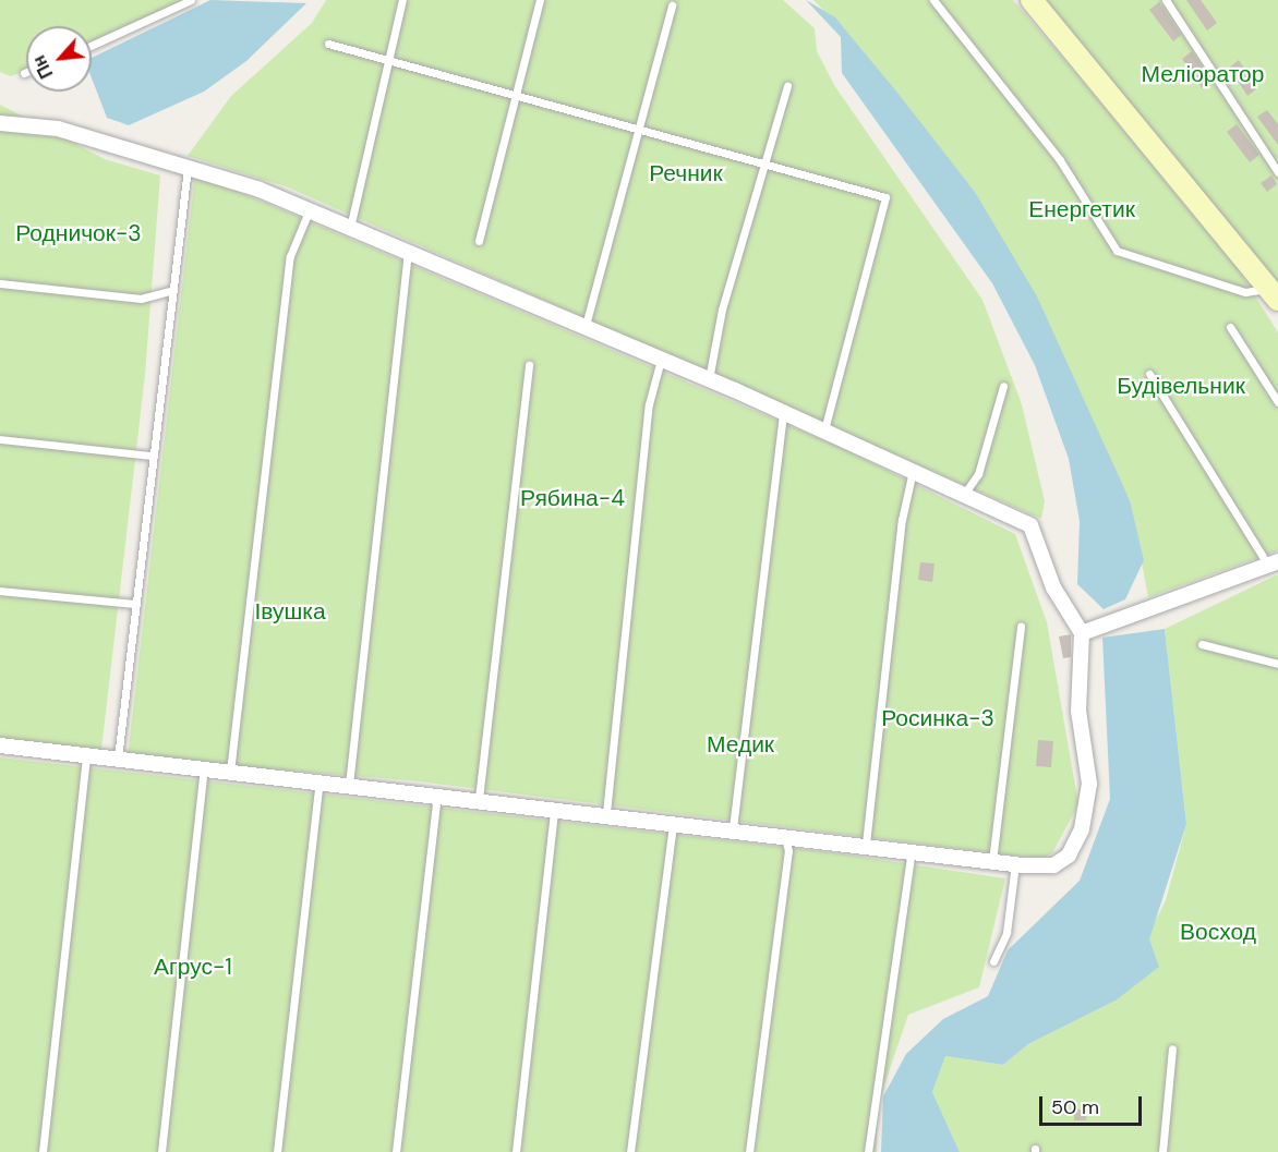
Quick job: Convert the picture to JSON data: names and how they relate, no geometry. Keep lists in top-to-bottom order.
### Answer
{
  "parks": [
    "Меліоратор",
    "Речник",
    "Енергетик",
    "Родничок-3",
    "Будівельник",
    "Рябина-4",
    "Івушка",
    "Росинка-3",
    "Медик",
    "Восход",
    "Агрус-1"
  ],
  "scale_bar": "50 m",
  "north": "bottom left"
}
